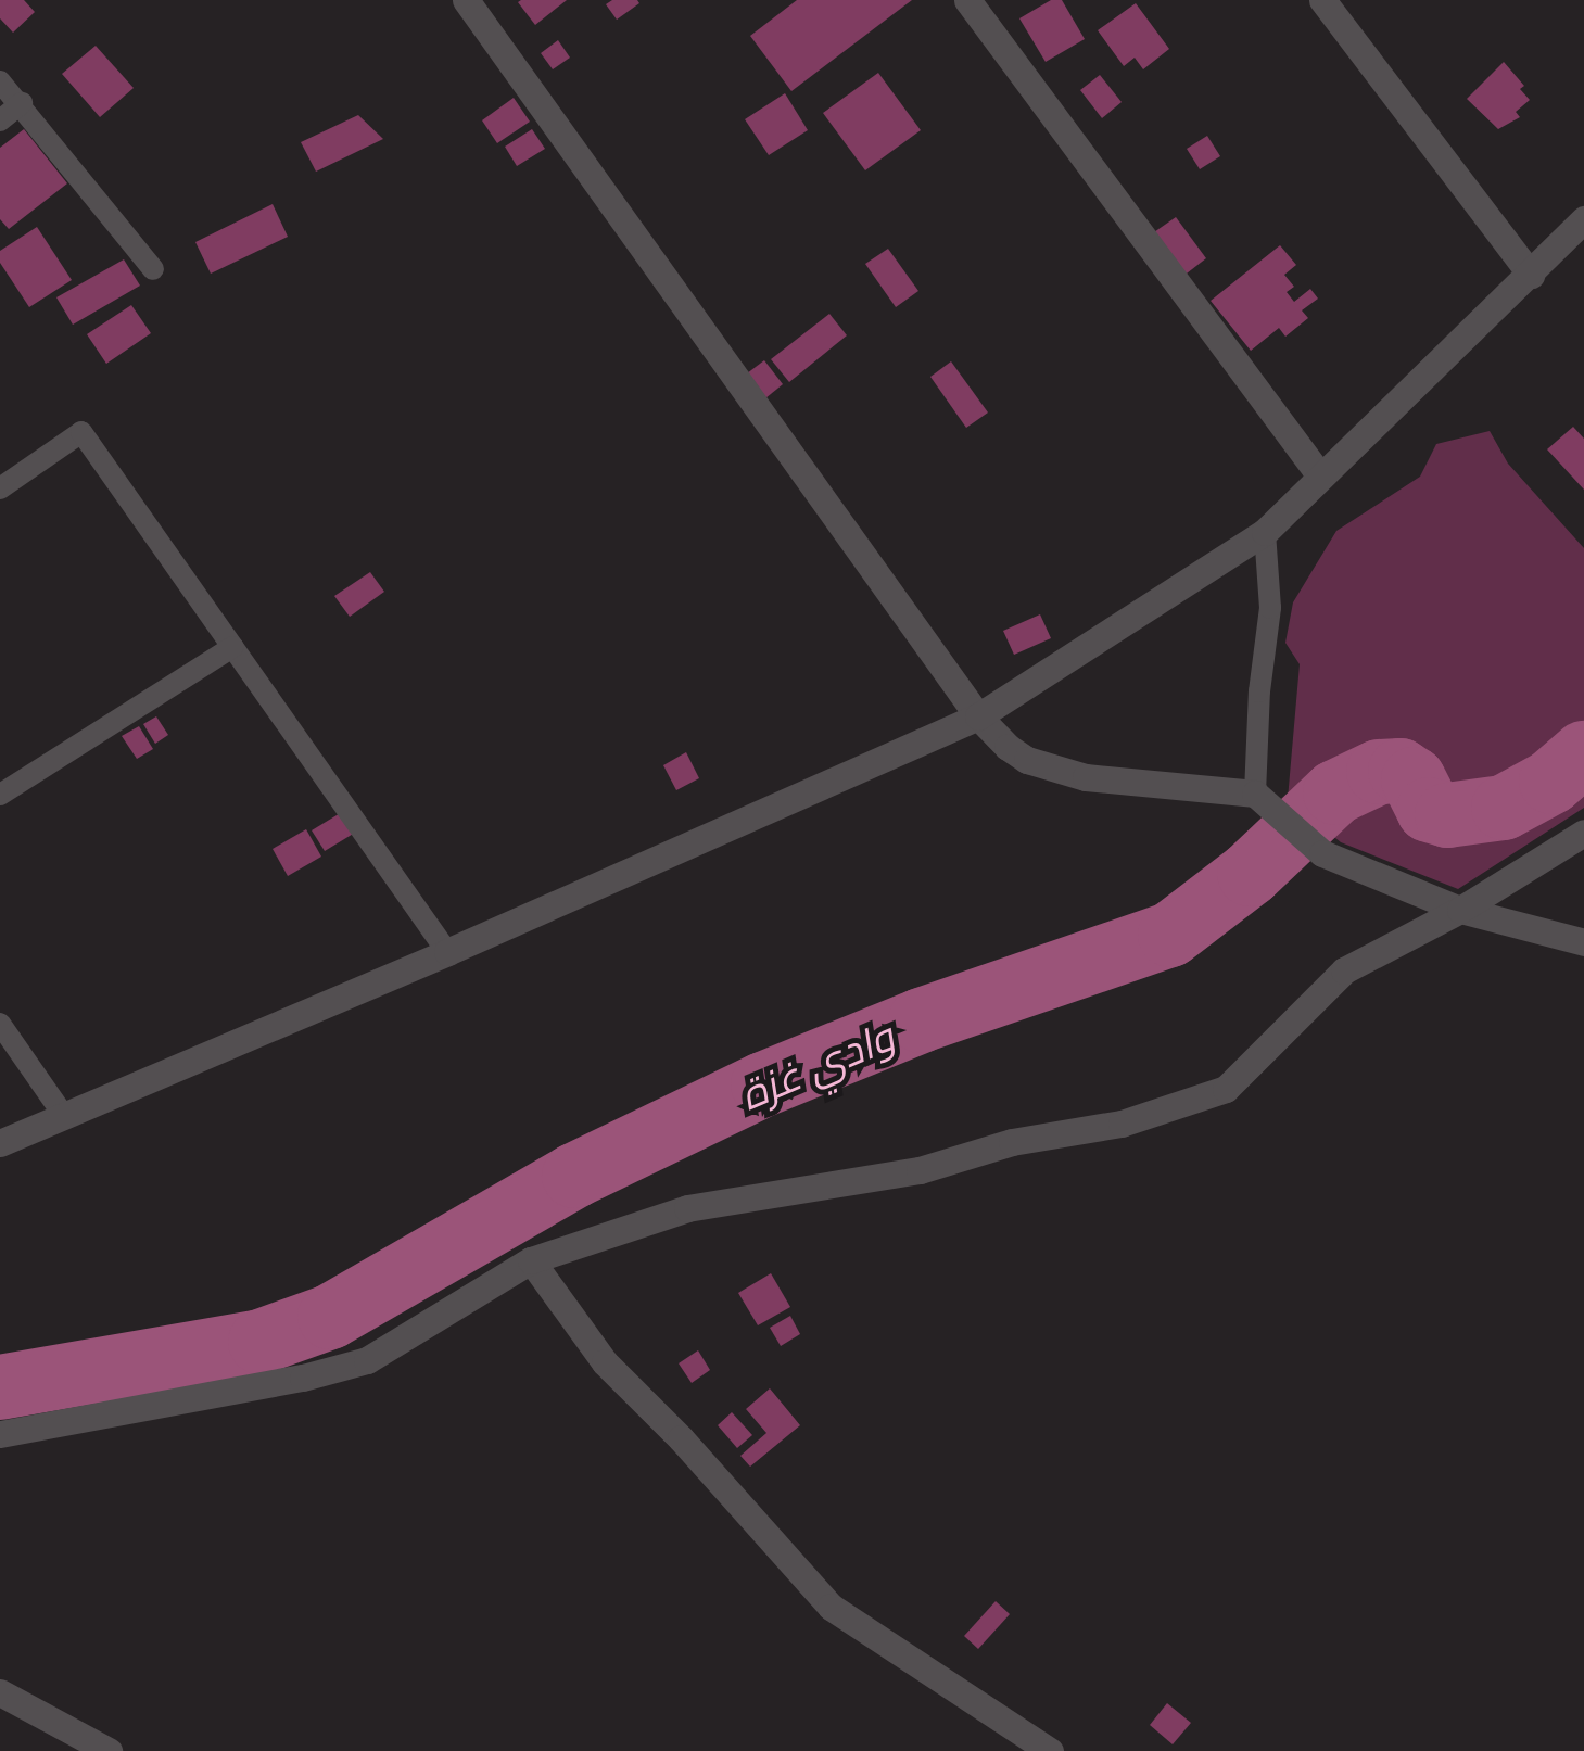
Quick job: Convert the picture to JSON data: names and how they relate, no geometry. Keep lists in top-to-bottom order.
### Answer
{
  "water": ["وادي غزة"]
}
